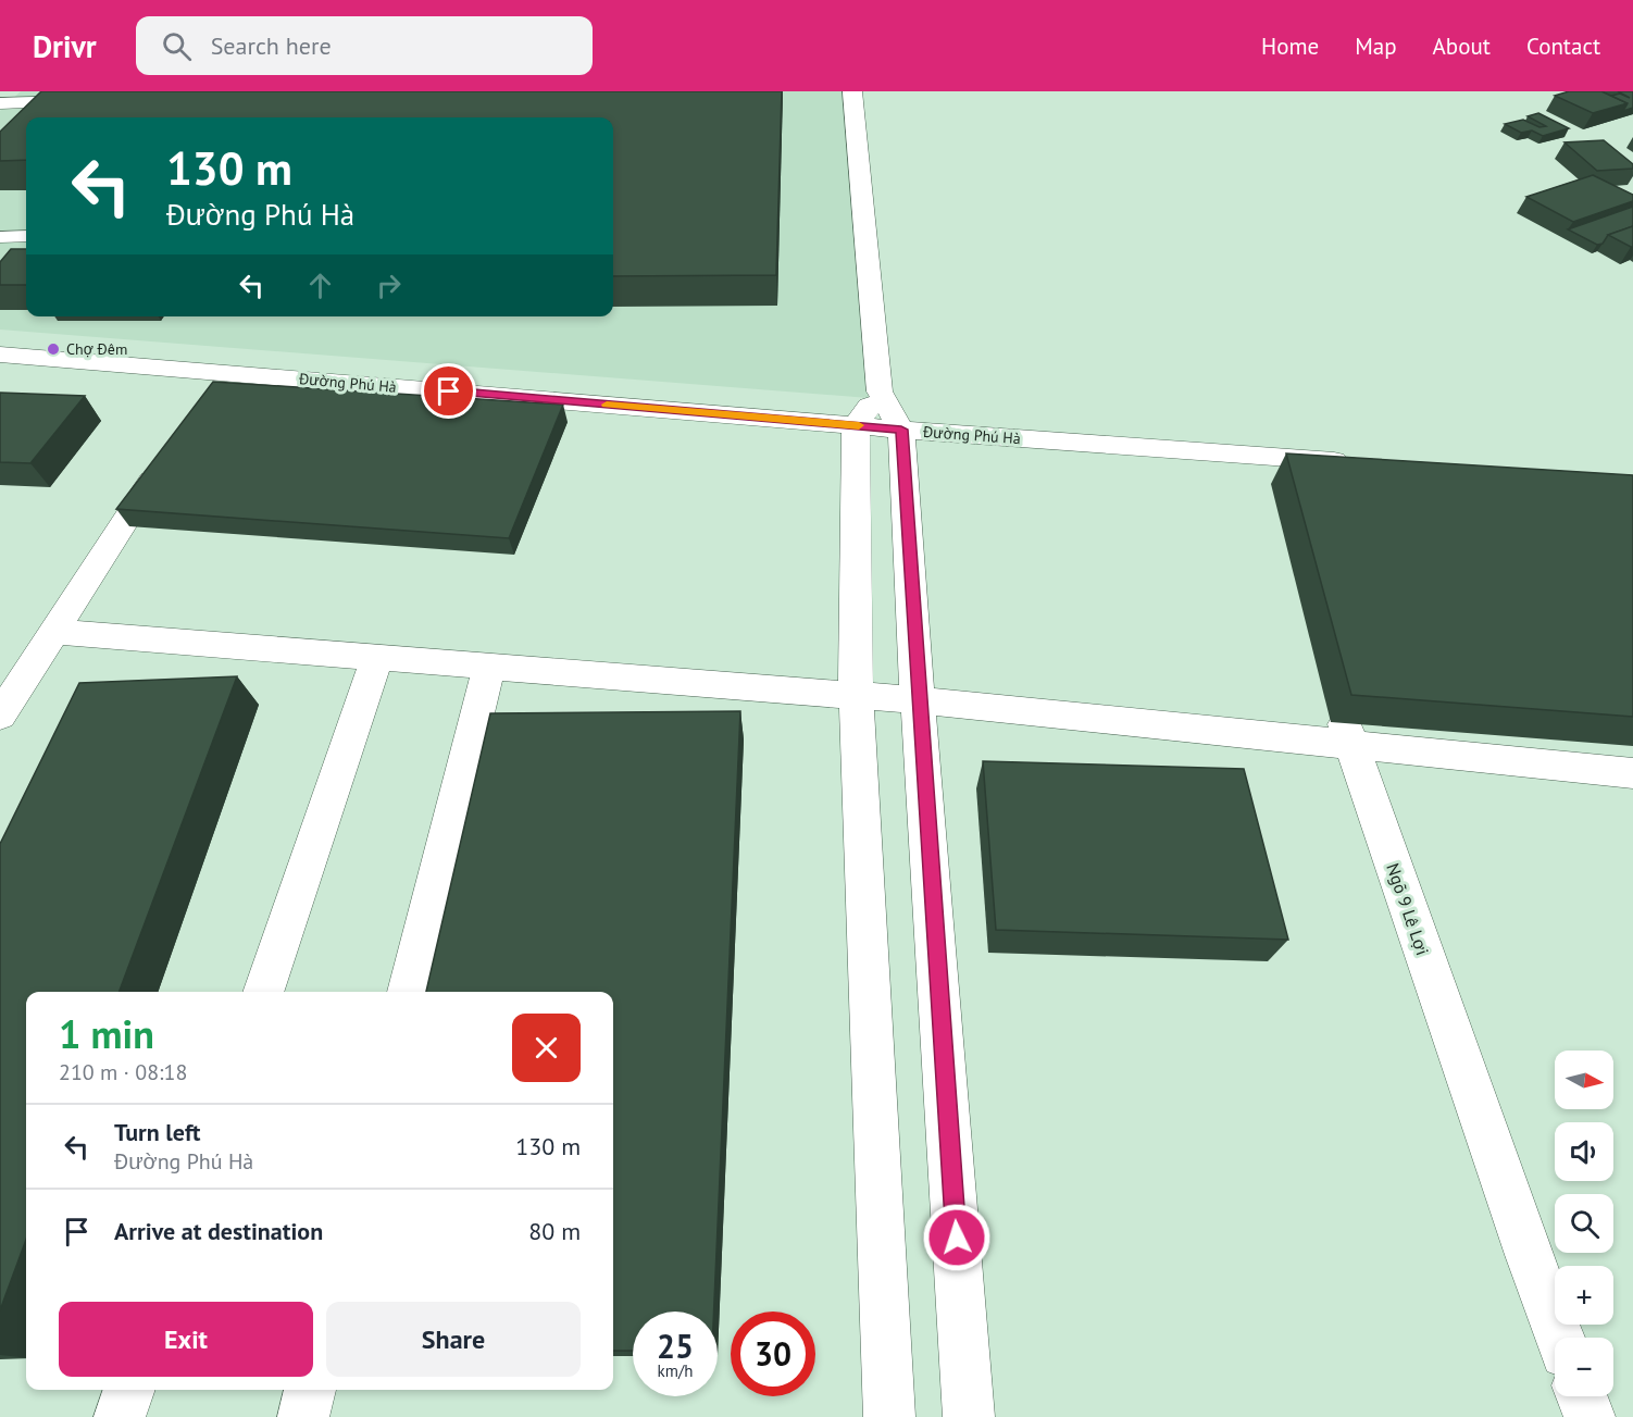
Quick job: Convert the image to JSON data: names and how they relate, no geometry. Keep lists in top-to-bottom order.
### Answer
{
  "streets": {
    "street": ["Đường Phú Hà", "Ngõ 9 Lê Lợi"]
  },
  "places": ["Chợ Đêm"],
  "north": "right",
  "page": {
    "header": "Drivr",
    "search": "Search here",
    "nav": [
      "Home",
      "Map",
      "About",
      "Contact"
    ],
    "turn": ["130 m", "Đường Phú Hà"],
    "heading": ["1 min", "210 m · 08:18"],
    "map_buttons": ["+", "−"],
    "list": [
      {
        "name": "Turn left",
        "note": "Đường Phú Hà",
        "value": "130 m"
      },
      {
        "name": "Arrive at destination",
        "value": "80 m"
      }
    ],
    "buttons": ["Exit", "Share"],
    "speed": "25 km/h",
    "limit": "30"
  }
}
